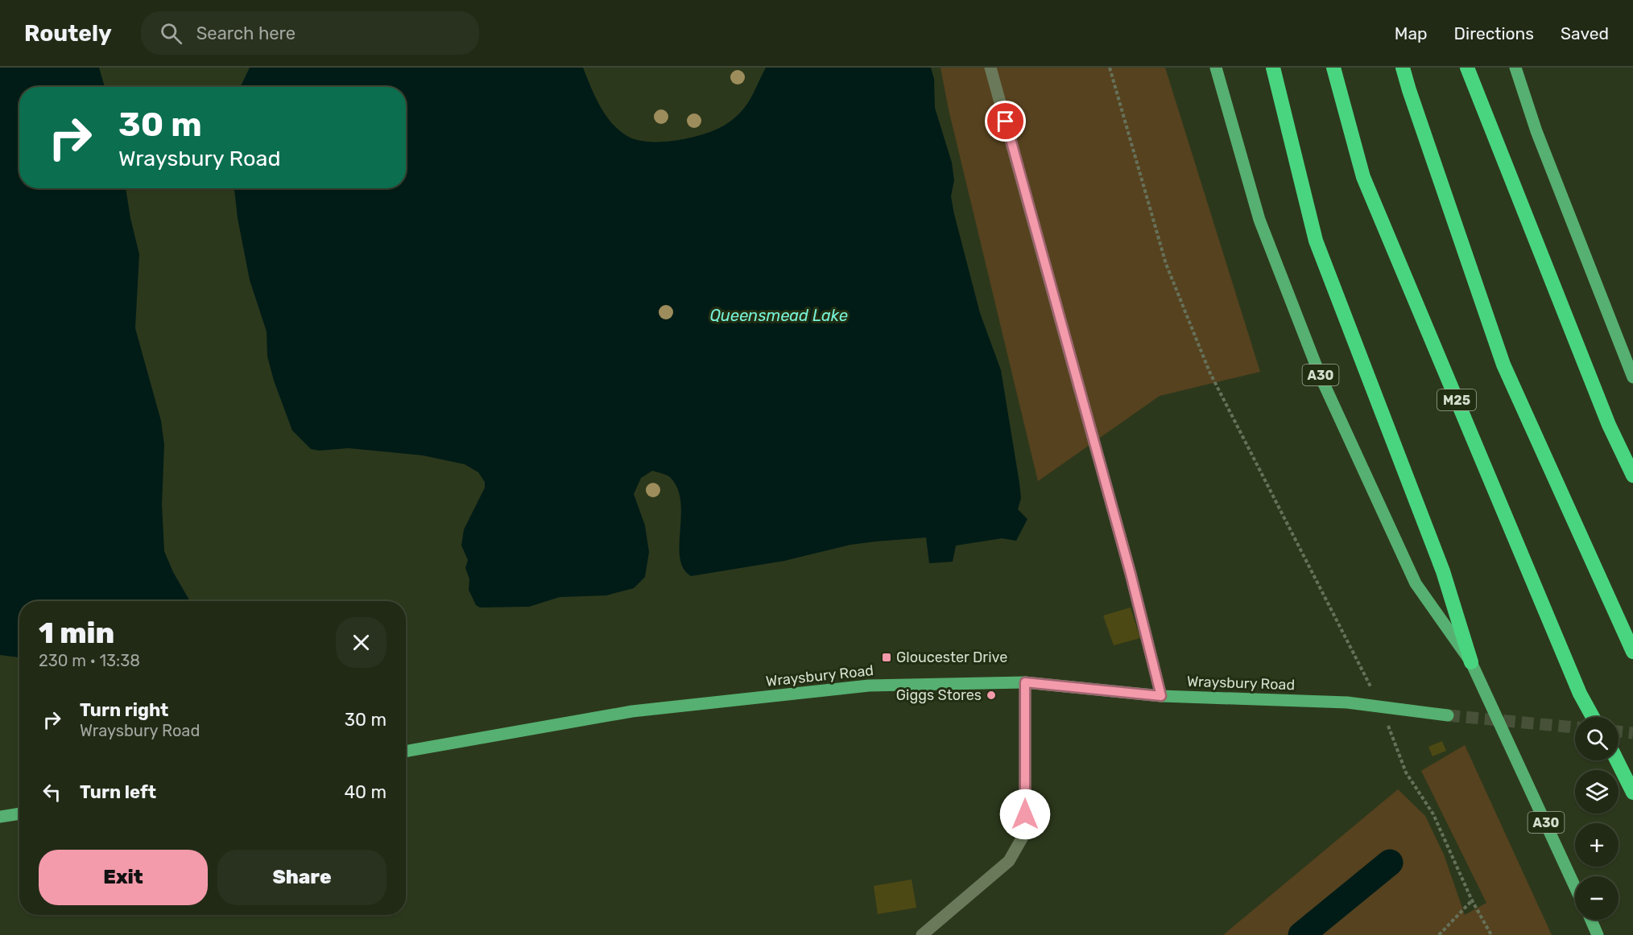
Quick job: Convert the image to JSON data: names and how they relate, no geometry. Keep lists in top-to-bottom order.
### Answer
{
  "streets": {
    "highway": ["M25"],
    "main road": ["A30", "Wraysbury Road"]
  },
  "water": ["Queensmead Lake"],
  "places": {
    "transit": ["Gloucester Drive"],
    "other": ["Giggs Stores"]
  },
  "page": {
    "header": "Routely",
    "search": "Search here",
    "nav": ["Map", "Directions", "Saved"],
    "turn": ["30 m", "Wraysbury Road"],
    "heading": ["1 min", "230 m · 13:38"],
    "list": [
      {
        "name": "Turn right",
        "note": "Wraysbury Road",
        "value": "30 m"
      },
      {
        "name": "Turn left",
        "value": "40 m"
      }
    ],
    "map_buttons": ["+", "−"],
    "buttons": ["Exit", "Share"]
  }
}
